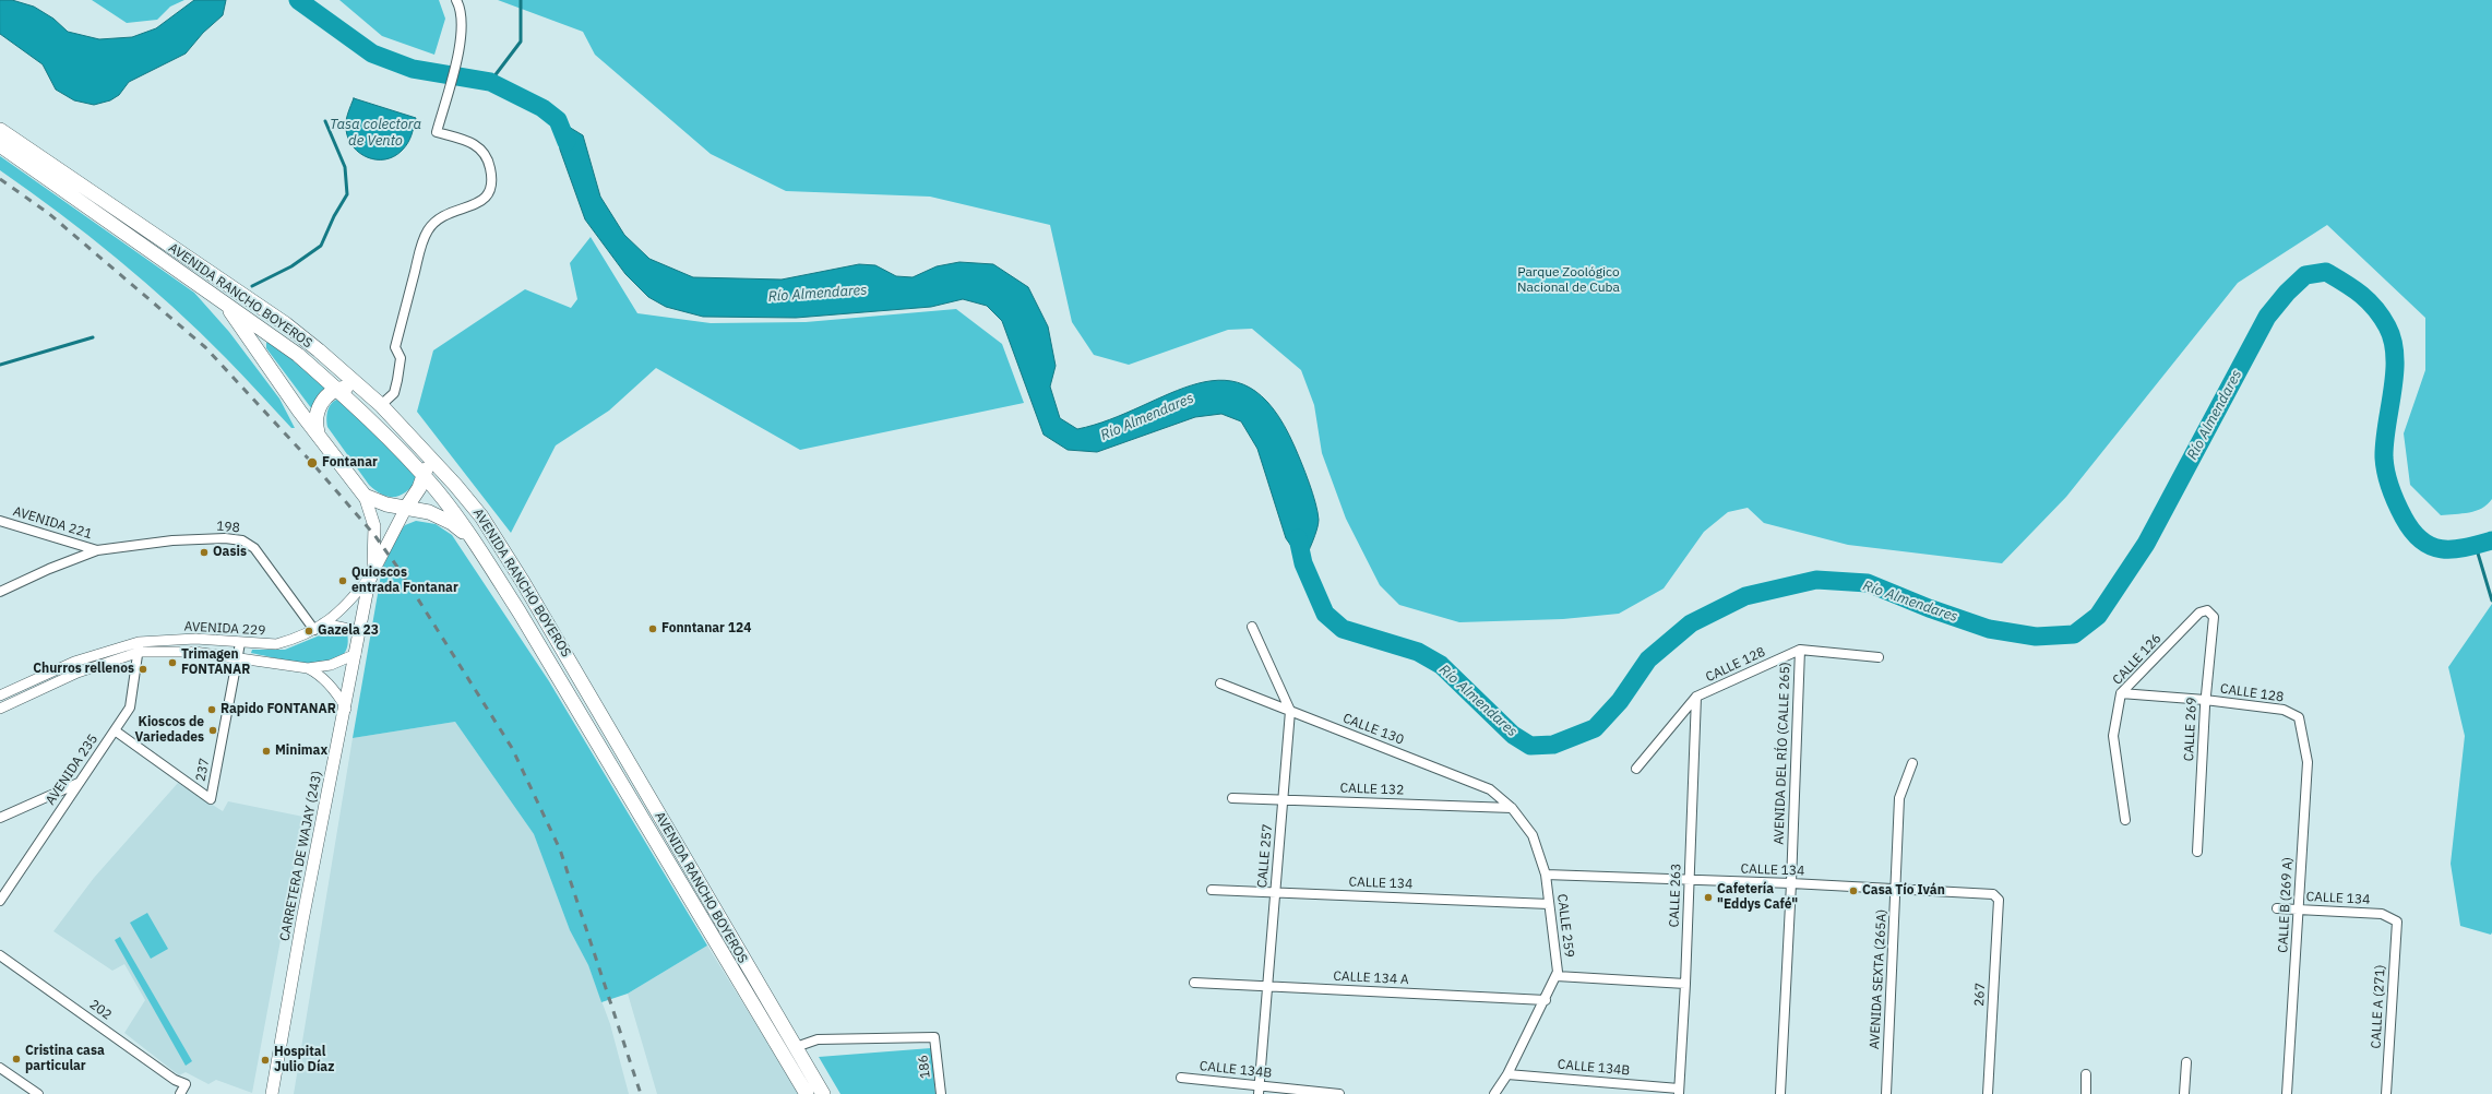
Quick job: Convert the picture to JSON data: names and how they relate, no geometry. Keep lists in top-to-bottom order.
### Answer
{
  "streets": {
    "highway": ["AVENIDA RANCHO BOYEROS"],
    "main road": ["CARRETERA DE WAJAY (243)"],
    "street": [
      "AVENIDA 221",
      "198",
      "AVENIDA 229",
      "CALLE 126",
      "CALLE 128",
      "CALLE 130",
      "CALLE 269",
      "AVENIDA DEL RÍO (CALLE 265)",
      "AVENIDA 235",
      "237",
      "CALLE 132",
      "CALLE 257",
      "CALLE 134",
      "CALLE 263",
      "CALLE B (269 A)",
      "CALLE 259",
      "CALLE 134 A",
      "AVENIDA SEXTA (265A)",
      "267",
      "CALLE A (271)",
      "202",
      "186",
      "CALLE 134B"
    ]
  },
  "crossings": [
    ["AVENIDA RANCHO BOYEROS", "186"],
    ["AVENIDA 221", "198"],
    ["198", "AVENIDA 229"],
    ["AVENIDA 229", "AVENIDA 235"],
    ["AVENIDA 229", "237"],
    ["AVENIDA 229", "CARRETERA DE WAJAY (243)"],
    ["CALLE 126", "CALLE 128"],
    ["CALLE 126", "CALLE 269"],
    ["CALLE 128", "CALLE 269"],
    ["CALLE 128", "AVENIDA DEL RÍO (CALLE 265)"],
    ["CALLE 128", "CALLE 263"],
    ["CALLE 128", "CALLE B (269 A)"],
    ["CALLE 130", "CALLE 132"],
    ["CALLE 130", "CALLE 257"],
    ["CALLE 130", "CALLE 259"],
    ["AVENIDA DEL RÍO (CALLE 265)", "CALLE 134"],
    ["AVENIDA 235", "237"],
    ["CALLE 132", "CALLE 257"],
    ["CALLE 132", "CALLE 259"],
    ["CALLE 257", "CALLE 134"],
    ["CALLE 257", "CALLE 134 A"],
    ["CALLE 257", "CALLE 134B"],
    ["CALLE 134", "CALLE 263"],
    ["CALLE 134", "CALLE B (269 A)"],
    ["CALLE 134", "CALLE 259"],
    ["CALLE 134", "AVENIDA SEXTA (265A)"],
    ["CALLE 134", "267"],
    ["CALLE 134", "CALLE A (271)"],
    ["CALLE 263", "CALLE 134B"],
    ["CALLE 259", "CALLE 134 A"],
    ["CALLE 259", "CALLE 134B"]
  ],
  "water": ["Tasa colectora de Vento", "Río Almendares"],
  "parks": ["Parque Zoológico Nacional de Cuba"],
  "places": [
    "Fontanar",
    "Oasis",
    "Quioscos entrada Fontanar",
    "Fonntanar 124",
    "Gazela 23",
    "Trimagen FONTANAR",
    "Churros rellenos",
    "Rapido FONTANAR",
    "Kioscos de Variedades",
    "Minimax",
    "Casa Tío Iván",
    "Cafetería \"Eddys Café\"",
    "Cristina casa particular",
    "Hospital Julio Díaz"
  ]
}
